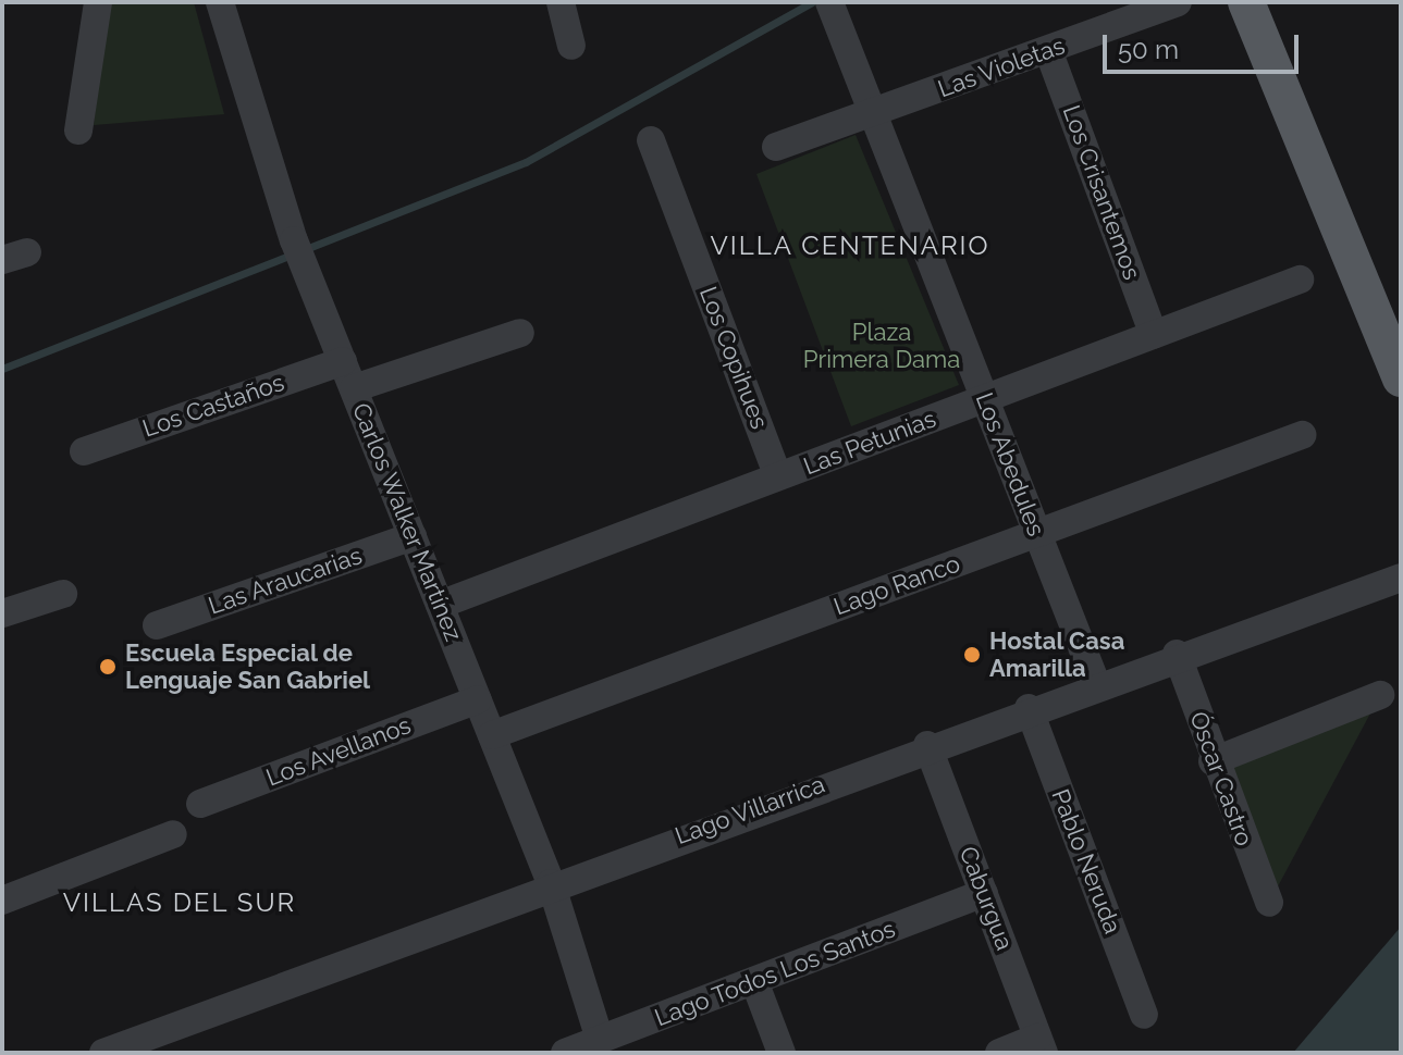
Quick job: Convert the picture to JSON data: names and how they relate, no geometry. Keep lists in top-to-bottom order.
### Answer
{
  "streets": {
    "street": [
      "Las Violetas",
      "Los Crisantemos",
      "Los Copihues",
      "Los Castaños",
      "Las Petunias",
      "Los Abedules",
      "Carlos Walker Martínez",
      "Las Araucarias",
      "Lago Ranco",
      "Los Avellanos",
      "Óscar Castro",
      "Lago Villarrica",
      "Pablo Neruda",
      "Caburgua",
      "Lago Todos Los Santos"
    ]
  },
  "crossings": [
    ["Las Violetas", "Los Crisantemos"],
    ["Las Violetas", "Los Abedules"],
    ["Los Crisantemos", "Las Petunias"],
    ["Los Copihues", "Las Petunias"],
    ["Los Castaños", "Carlos Walker Martínez"],
    ["Las Petunias", "Los Abedules"],
    ["Las Petunias", "Carlos Walker Martínez"],
    ["Los Abedules", "Lago Ranco"],
    ["Los Abedules", "Lago Villarrica"],
    ["Carlos Walker Martínez", "Las Araucarias"],
    ["Carlos Walker Martínez", "Lago Ranco"],
    ["Carlos Walker Martínez", "Los Avellanos"],
    ["Carlos Walker Martínez", "Lago Villarrica"],
    ["Carlos Walker Martínez", "Lago Todos Los Santos"],
    ["Óscar Castro", "Lago Villarrica"],
    ["Lago Villarrica", "Pablo Neruda"],
    ["Lago Villarrica", "Caburgua"],
    ["Caburgua", "Lago Todos Los Santos"]
  ],
  "districts": ["VILLA CENTENARIO", "VILLAS DEL SUR"],
  "parks": ["Plaza Primera Dama"],
  "places": ["Hostal Casa Amarilla", "Escuela Especial de Lenguaje San Gabriel"],
  "scale_bar": "50 m"
}
